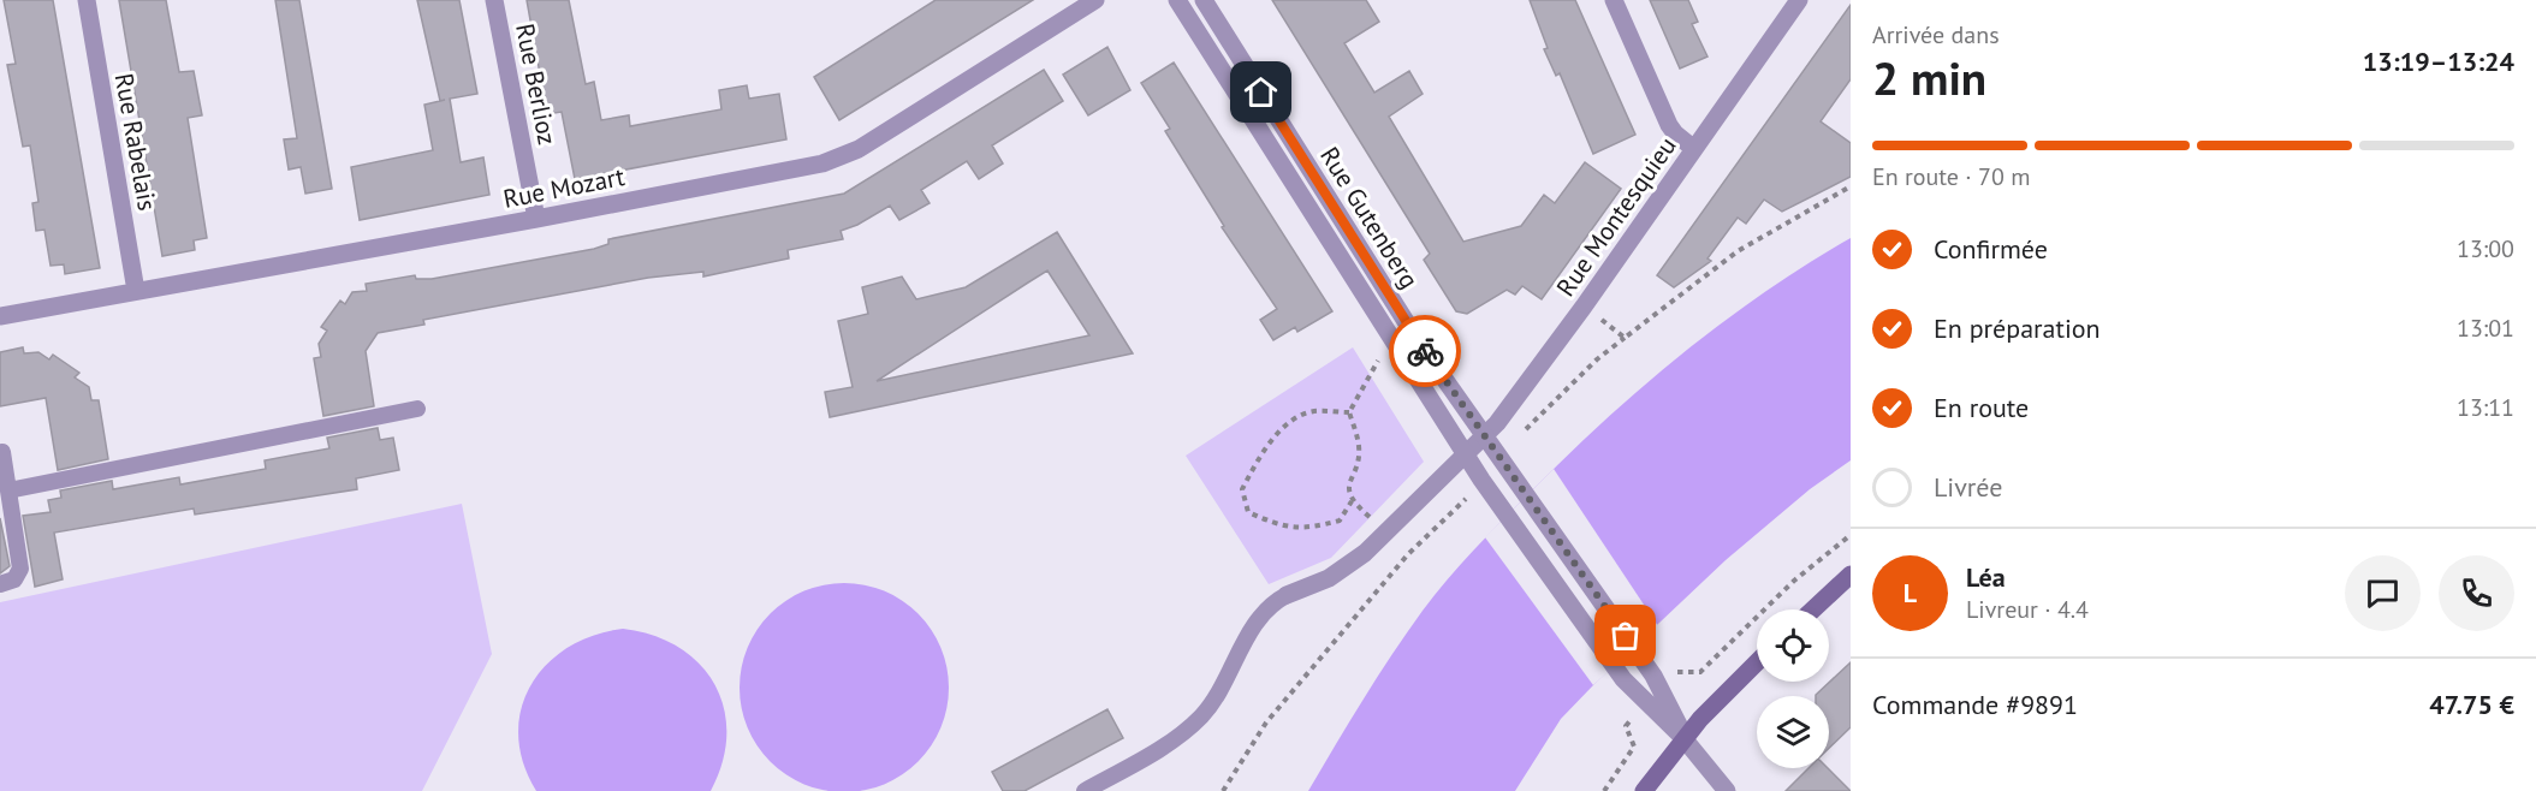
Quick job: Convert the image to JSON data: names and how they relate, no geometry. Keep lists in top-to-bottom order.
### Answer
{
  "streets": {
    "street": [
      "Rue Berlioz",
      "Rue Rabelais",
      "Rue Mozart",
      "Rue Montesquieu",
      "Rue Gutenberg"
    ]
  },
  "crossings": [
    ["Rue Berlioz", "Rue Mozart"],
    ["Rue Rabelais", "Rue Mozart"],
    ["Rue Montesquieu", "Rue Gutenberg"]
  ],
  "page": {
    "heading": ["2 min", "Arrivée dans", "13:19–13:24"],
    "panel": [
      "Léa",
      "Livreur · 4.4",
      "Commande #9891",
      "47.75 €"
    ],
    "bar": "En route · 70 m",
    "list": [
      ["Confirmée", "13:00"],
      ["En préparation", "13:01"],
      ["En route", "13:11"],
      "Livrée"
    ],
    "round": "L"
  }
}
